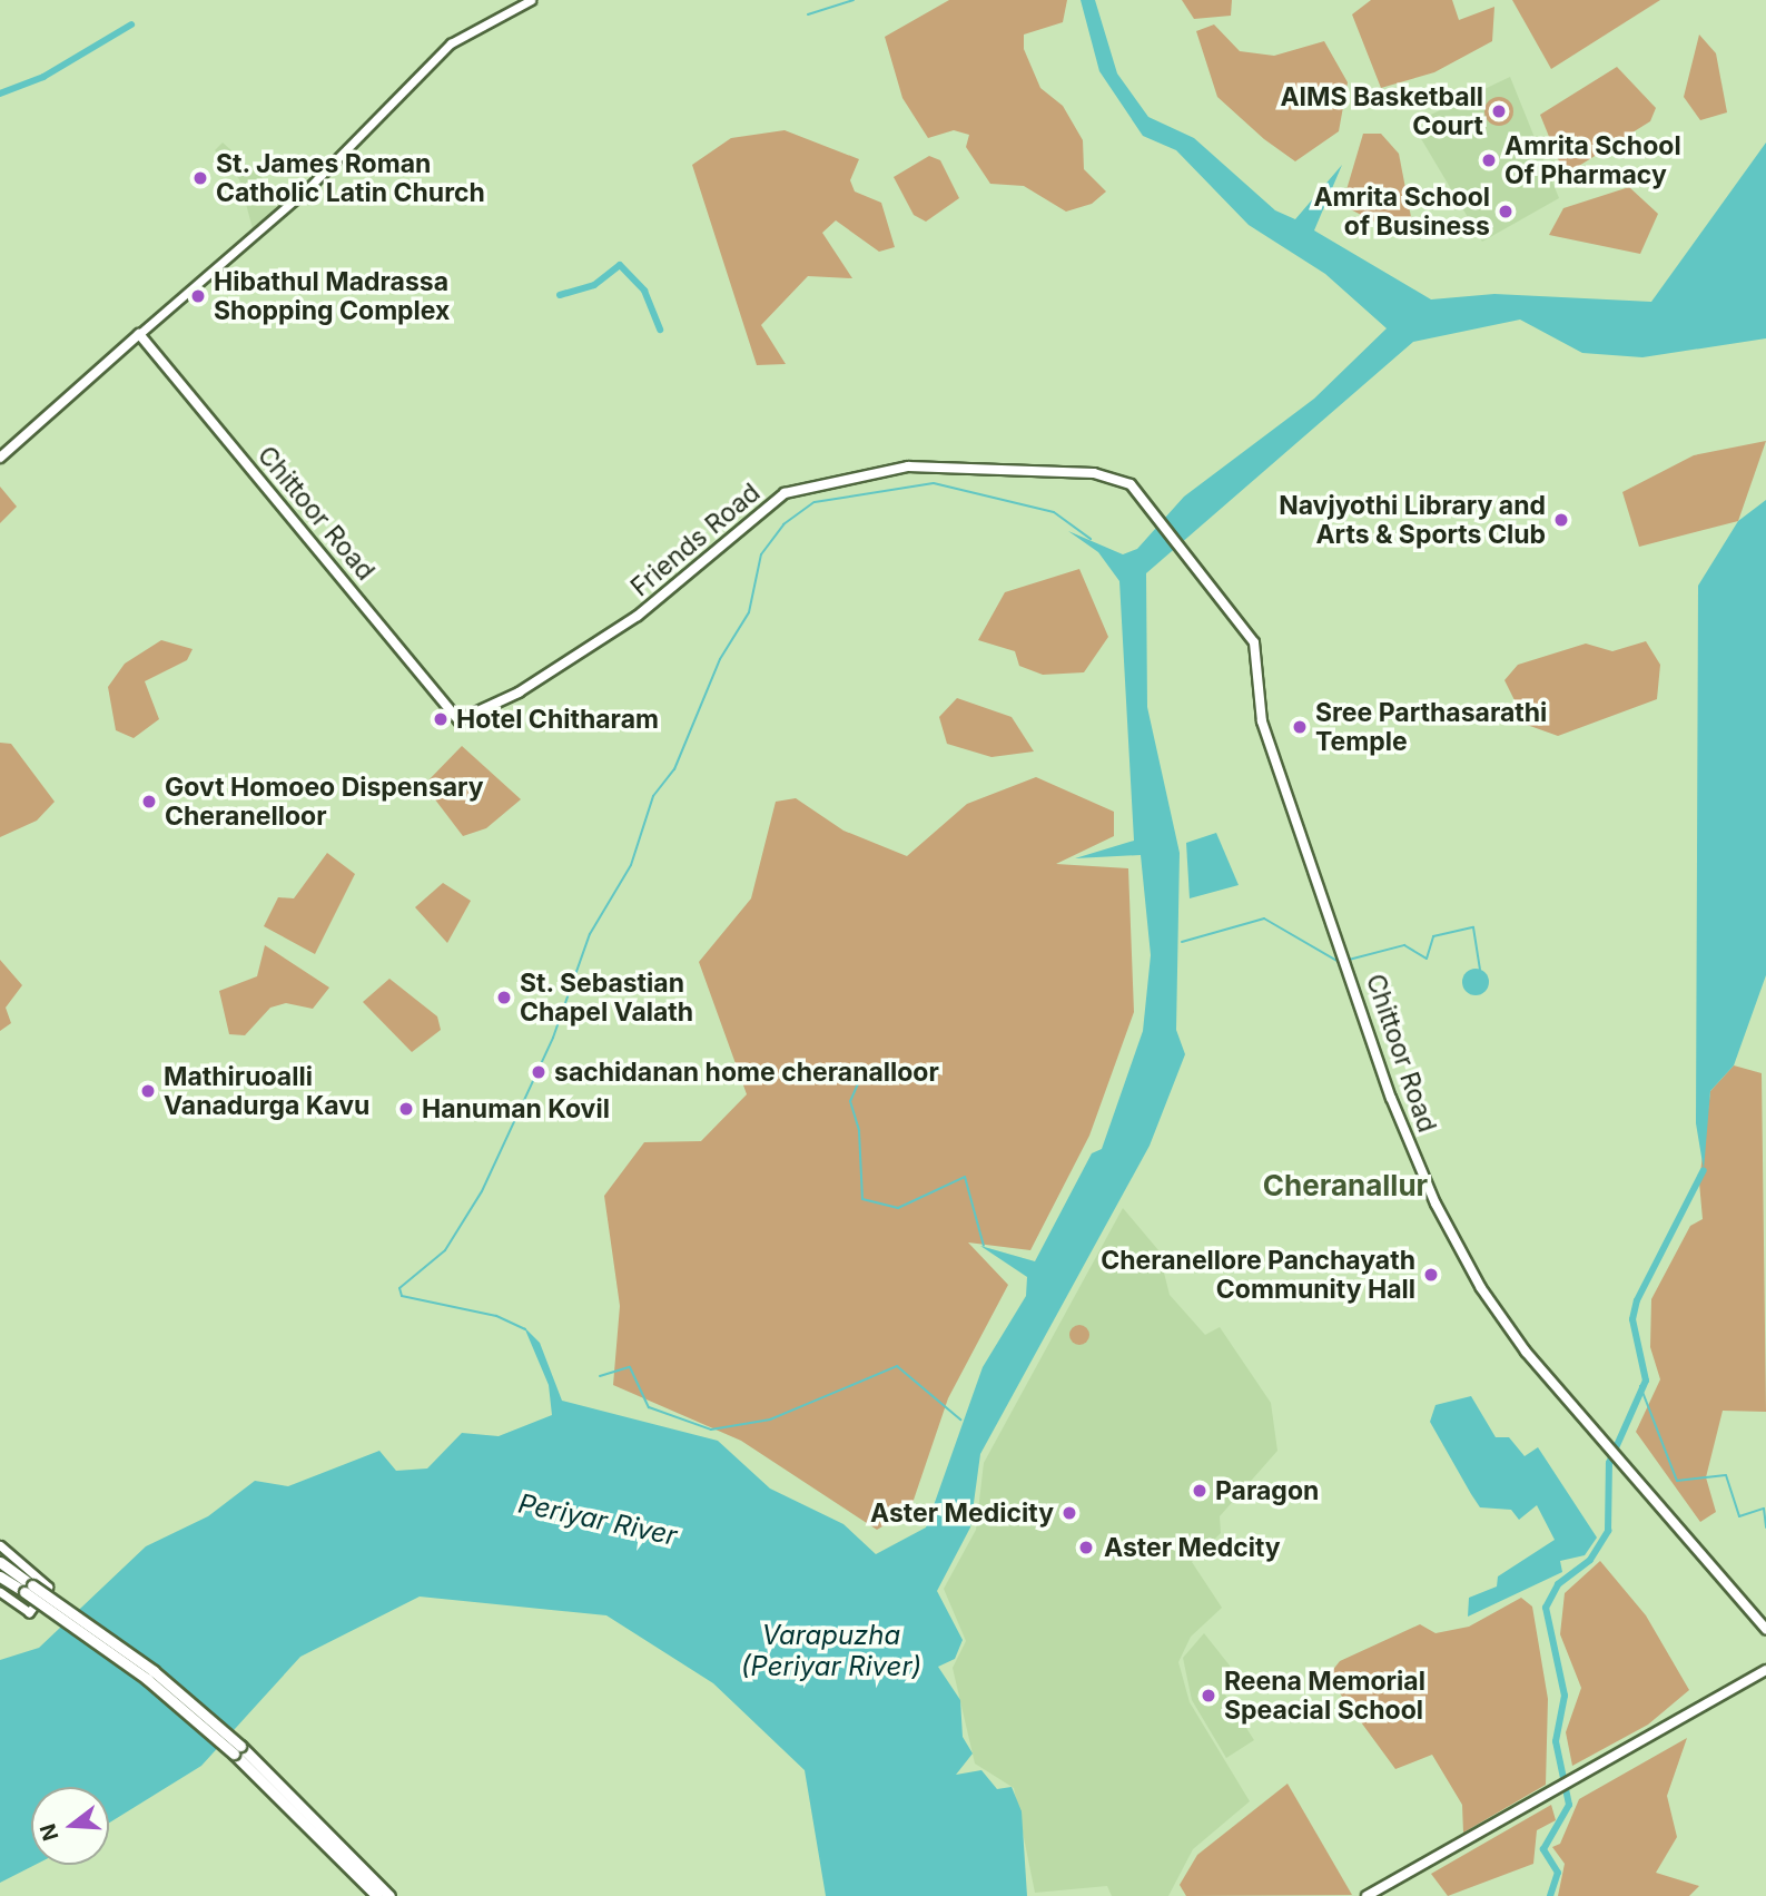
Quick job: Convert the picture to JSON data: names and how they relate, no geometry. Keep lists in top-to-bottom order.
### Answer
{
  "streets": {
    "main road": ["Chittoor Road", "Friends Road"]
  },
  "crossings": [
    ["Chittoor Road", "Friends Road"]
  ],
  "districts": ["Cheranallur"],
  "water": ["Periyar River", "Varapuzha (Periyar River)"],
  "places": [
    "AIMS Basketball Court",
    "Amrita School Of Pharmacy",
    "St. James Roman Catholic Latin Church",
    "Amrita School of Business",
    "Hibathul Madrassa Shopping Complex",
    "Navjyothi Library and Arts & Sports Club",
    "Hotel Chitharam",
    "Sree Parthasarathi Temple",
    "Govt Homoeo Dispensary Cheranelloor",
    "St. Sebastian Chapel Valath",
    "sachidanan home cheranalloor",
    "Mathiruoalli Vanadurga Kavu",
    "Hanuman Kovil",
    "Cheranellore Panchayath Community Hall",
    "Paragon",
    "Aster Medicity",
    "Aster Medcity",
    "Reena Memorial Speacial School"
  ],
  "north": "left"
}
